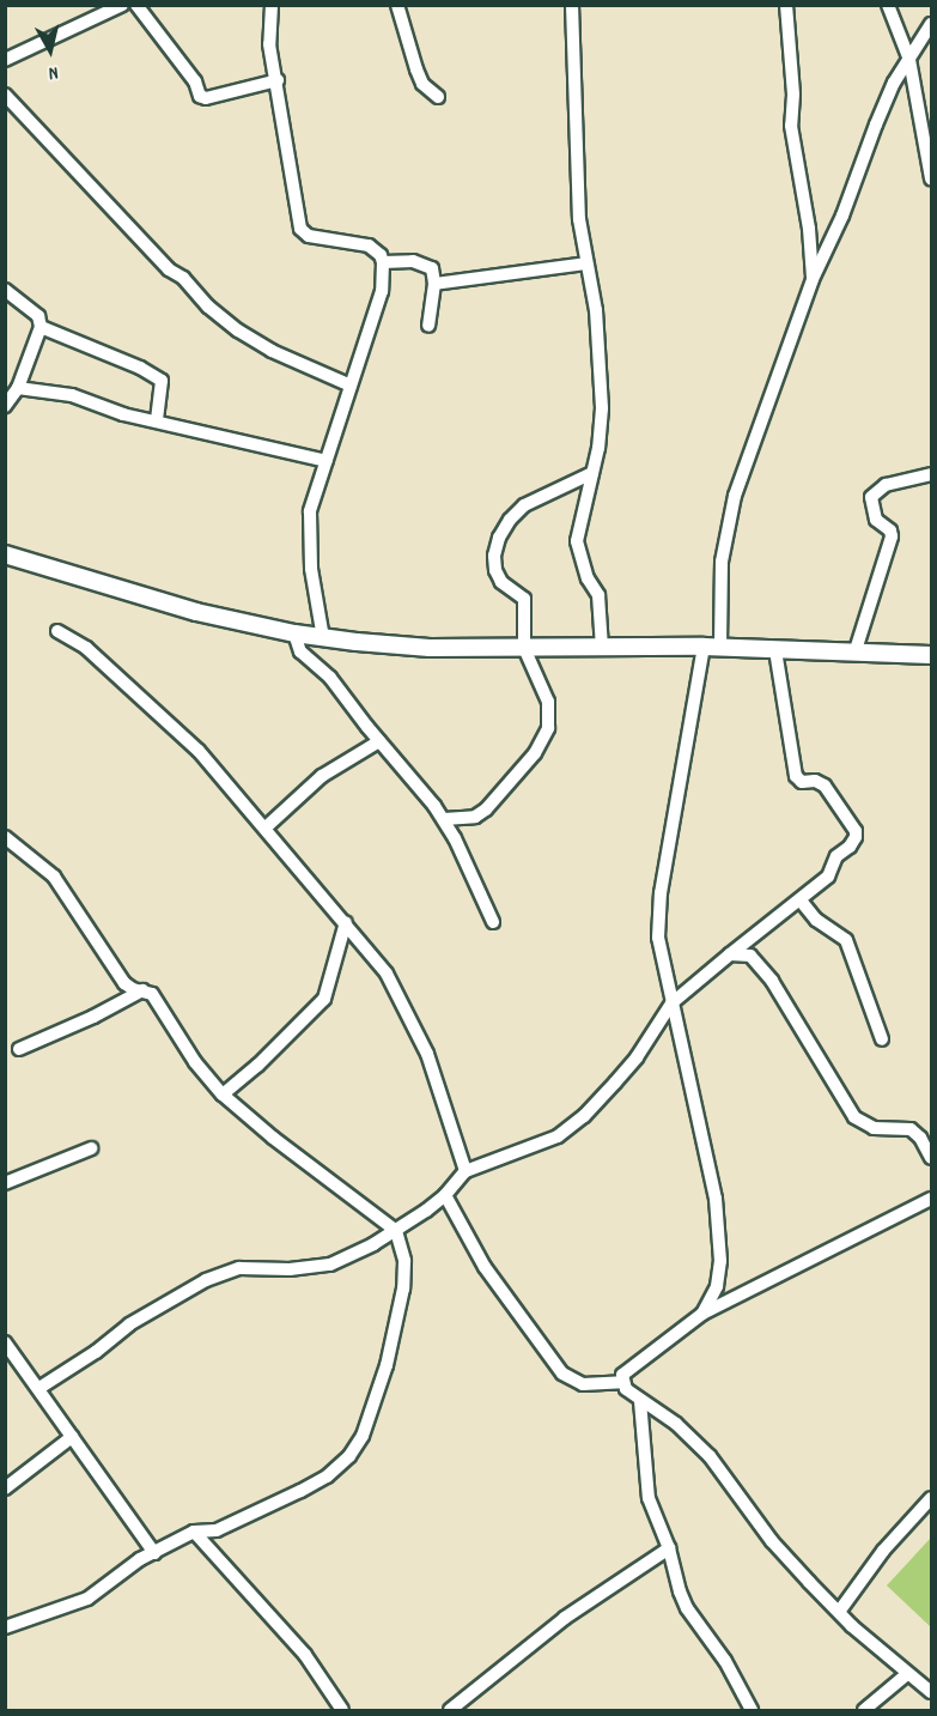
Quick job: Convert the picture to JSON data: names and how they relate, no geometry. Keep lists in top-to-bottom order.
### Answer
{
  "north": "bottom"
}
